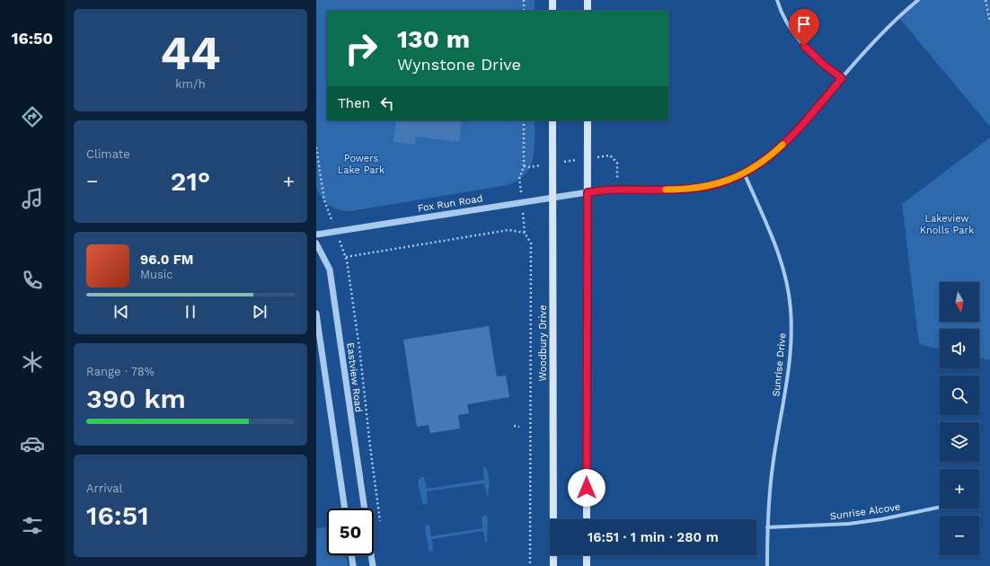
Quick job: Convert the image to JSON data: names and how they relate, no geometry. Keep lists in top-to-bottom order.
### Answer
{
  "streets": {
    "main road": ["Woodbury Drive"],
    "street": [
      "Fox Run Road",
      "Sunrise Drive",
      "Eastview Road",
      "Sunrise Alcove"
    ]
  },
  "crossings": [
    ["Fox Run Road", "Woodbury Drive"],
    ["Sunrise Drive", "Sunrise Alcove"]
  ],
  "parks": ["Powers Lake Park", "Lakeview Knolls Park"],
  "north": "bottom",
  "page": {
    "tabs": "16:50",
    "tile": [
      ["44", "km/h"],
      "Climate",
      ["Range · 78%", "390 km"],
      ["Arrival", "16:51"]
    ],
    "turn": ["130 m", "Wynstone Drive"],
    "then": "Then",
    "heat": ["−", "21°", "+"],
    "song": ["96.0 FM", "Music"],
    "map_buttons": ["+", "−"],
    "limit": "50",
    "trip": "16:51 · 1 min · 280 m"
  }
}
